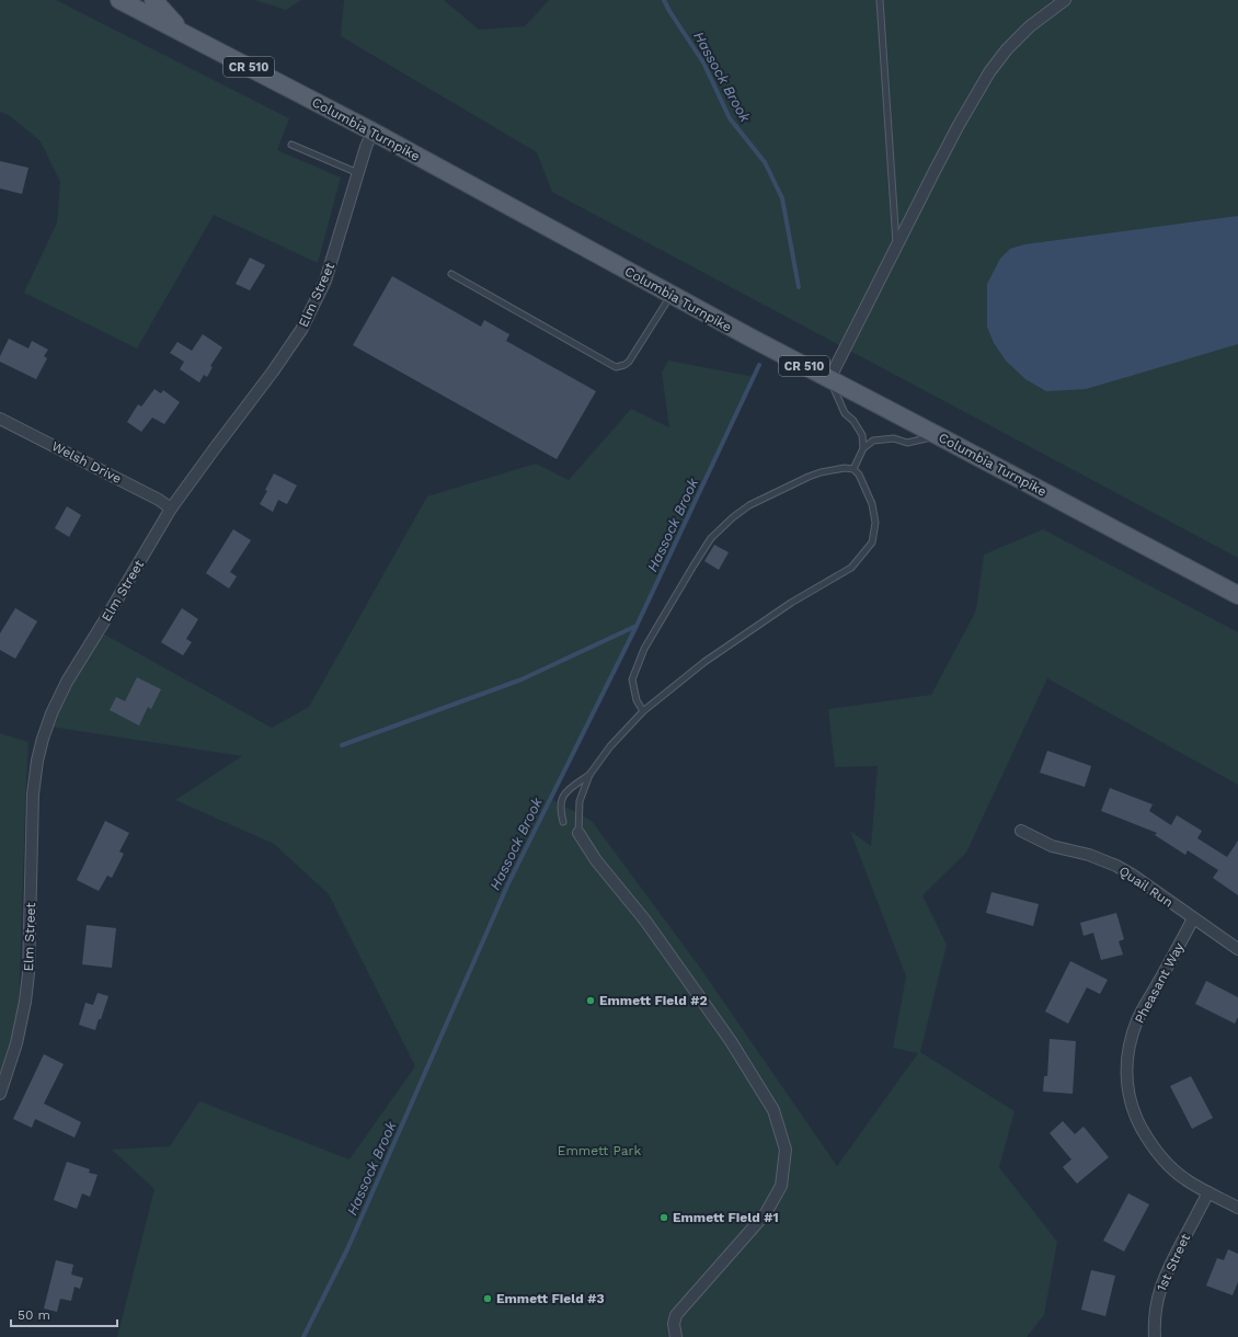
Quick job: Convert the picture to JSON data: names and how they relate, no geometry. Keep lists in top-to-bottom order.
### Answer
{
  "streets": {
    "main road": ["CR 510", "Columbia Turnpike"],
    "street": [
      "Elm Street",
      "Welsh Drive",
      "Quail Run",
      "Pheasant Way",
      "1st Street"
    ]
  },
  "crossings": [
    ["Columbia Turnpike", "Elm Street"],
    ["Elm Street", "Welsh Drive"],
    ["Quail Run", "Pheasant Way"],
    ["Pheasant Way", "1st Street"]
  ],
  "water": ["Hassock Brook"],
  "parks": ["Emmett Park"],
  "places": ["Emmett Field #2", "Emmett Field #1", "Emmett Field #3"],
  "scale_bar": "50 m"
}
